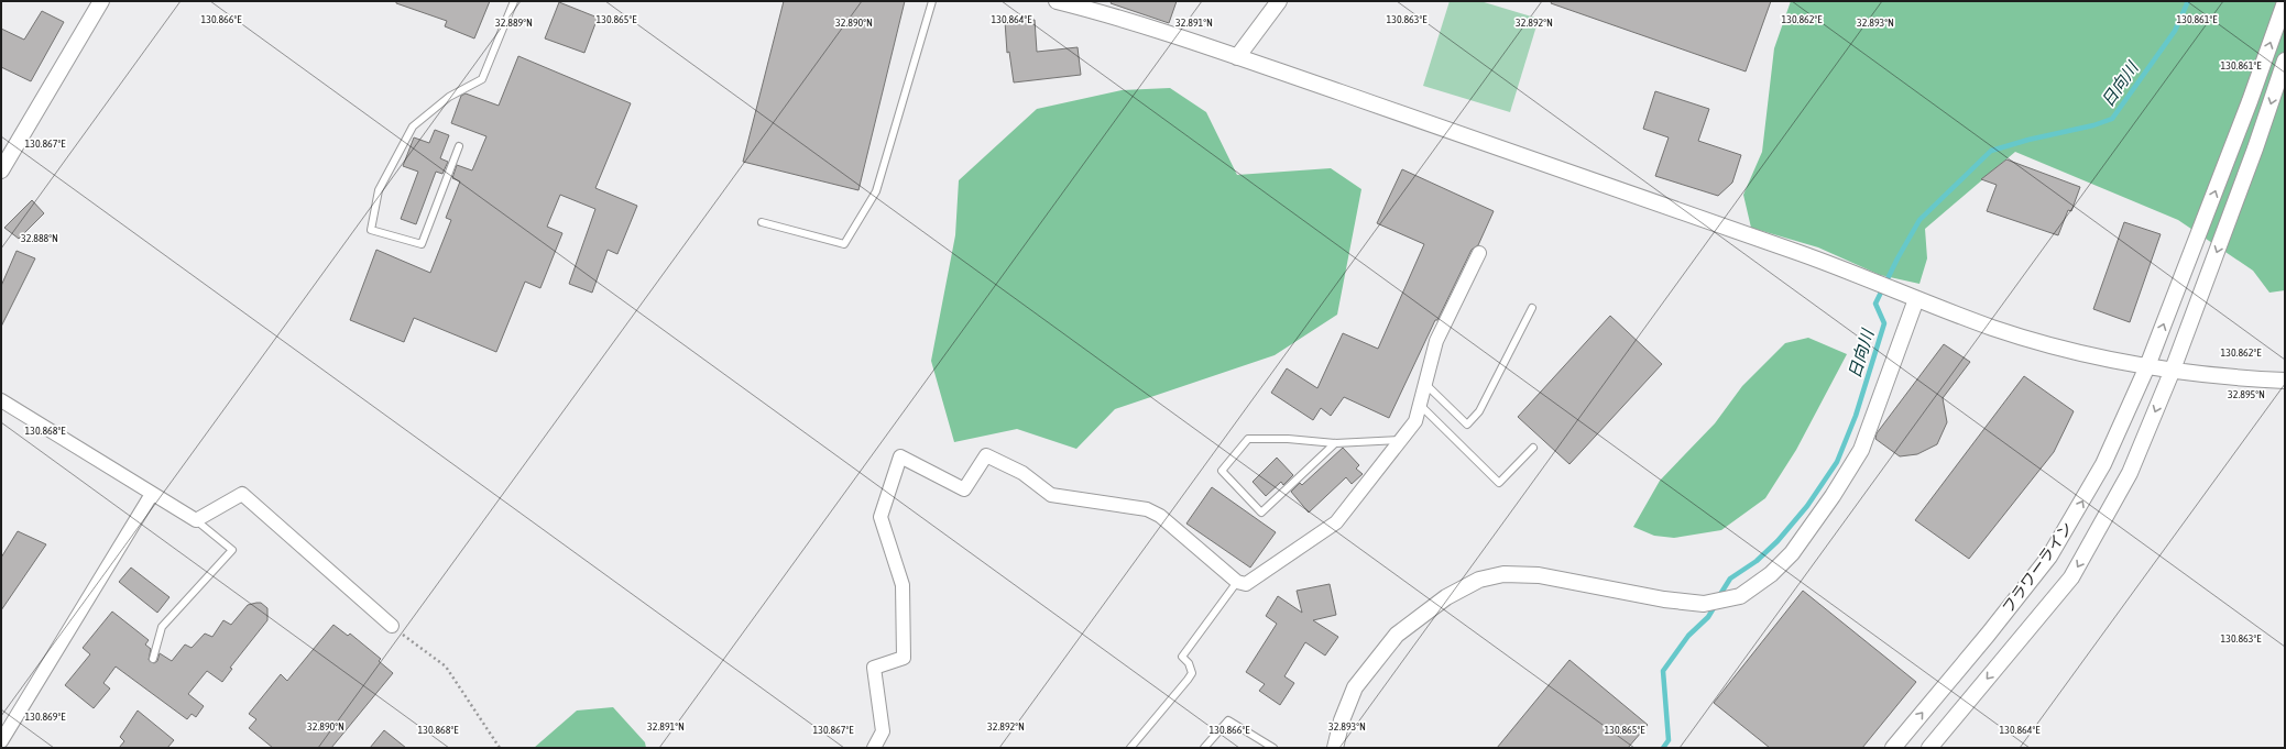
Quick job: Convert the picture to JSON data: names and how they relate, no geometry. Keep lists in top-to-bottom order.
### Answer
{
  "streets": {
    "street": ["フラワーライン"]
  },
  "water": ["日向川"],
  "coordinates": [
    "130.866°E",
    "130.865°E",
    "130.863°E",
    "130.862°E",
    "130.864°E",
    "130.861°E",
    "32.890°N",
    "32.891°N",
    "32.892°N",
    "32.893°N",
    "32.889°N",
    "130.867°E",
    "32.888°N",
    "32.895°N",
    "130.868°E",
    "130.869°E"
  ]
}
